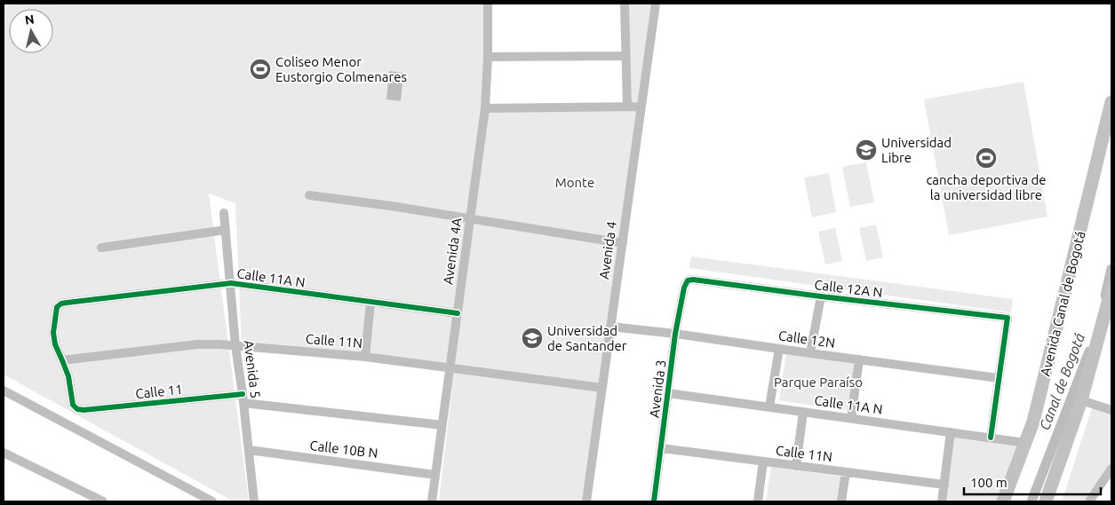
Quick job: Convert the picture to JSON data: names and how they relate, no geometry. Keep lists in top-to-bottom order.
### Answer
{
  "streets": {
    "main road": ["Avenida Canal de Bogotá"],
    "street": [
      "Avenida 4",
      "Avenida 4A",
      "Calle 11A N",
      "Calle 12A N",
      "Calle 12N",
      "Calle 11N",
      "Avenida 5",
      "Avenida 3",
      "Calle 11",
      "Calle 10B N"
    ]
  },
  "crossings": [
    ["Avenida 4", "Calle 12N"],
    ["Avenida 4", "Calle 11N"],
    ["Avenida 4A", "Calle 11A N"],
    ["Avenida 4A", "Calle 11N"],
    ["Avenida 4A", "Calle 11"],
    ["Avenida 4A", "Calle 10B N"],
    ["Calle 11A N", "Avenida Canal de Bogotá"],
    ["Calle 11A N", "Calle 11N"],
    ["Calle 11A N", "Avenida 5"],
    ["Calle 11A N", "Avenida 3"],
    ["Calle 11A N", "Calle 11"],
    ["Calle 12A N", "Calle 12N"],
    ["Calle 12A N", "Avenida 3"],
    ["Calle 12N", "Avenida 3"],
    ["Calle 11N", "Avenida 5"],
    ["Calle 11N", "Avenida 3"],
    ["Avenida 5", "Calle 11"],
    ["Avenida 5", "Calle 10B N"]
  ],
  "water": ["Canal de Bogotá"],
  "parks": ["Monte", "Parque Paraíso"],
  "places": {
    "sports": ["Coliseo Menor Eustorgio Colmenares", "cancha deportiva de la universidad libre"],
    "school or university": ["Universidad Libre", "Universidad de Santander"]
  },
  "scale_bar": "100 m",
  "north": "top"
}
